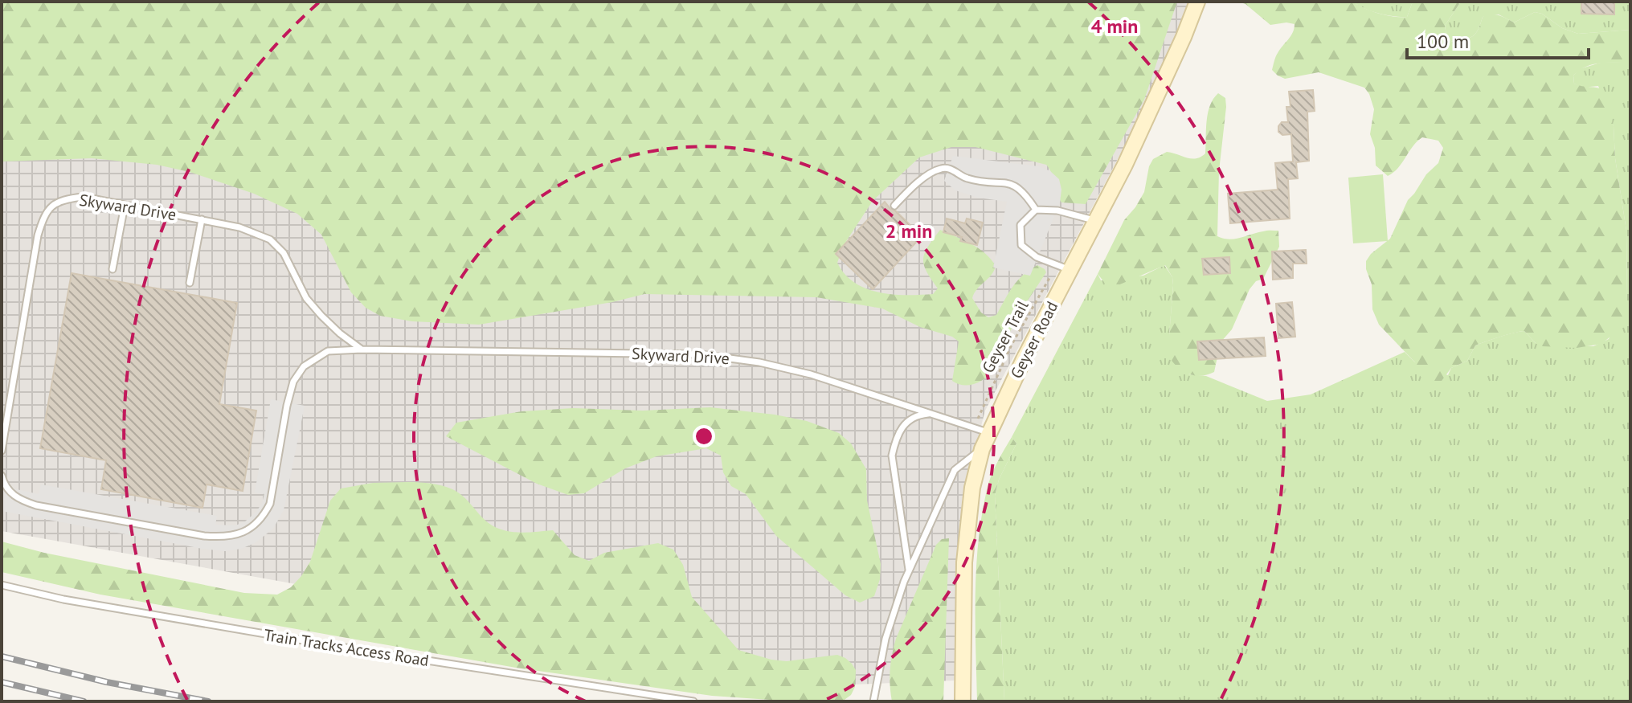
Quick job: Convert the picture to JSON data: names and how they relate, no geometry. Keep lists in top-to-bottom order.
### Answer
{
  "streets": {
    "street": ["Geyser Road"],
    "lane": ["Skyward Drive", "Train Tracks Access Road"],
    "path": ["Geyser Trail"]
  },
  "crossings": [
    ["Skyward Drive", "Geyser Road"]
  ],
  "scale_bar": "100 m",
  "rings": ["4 min", "2 min"]
}
